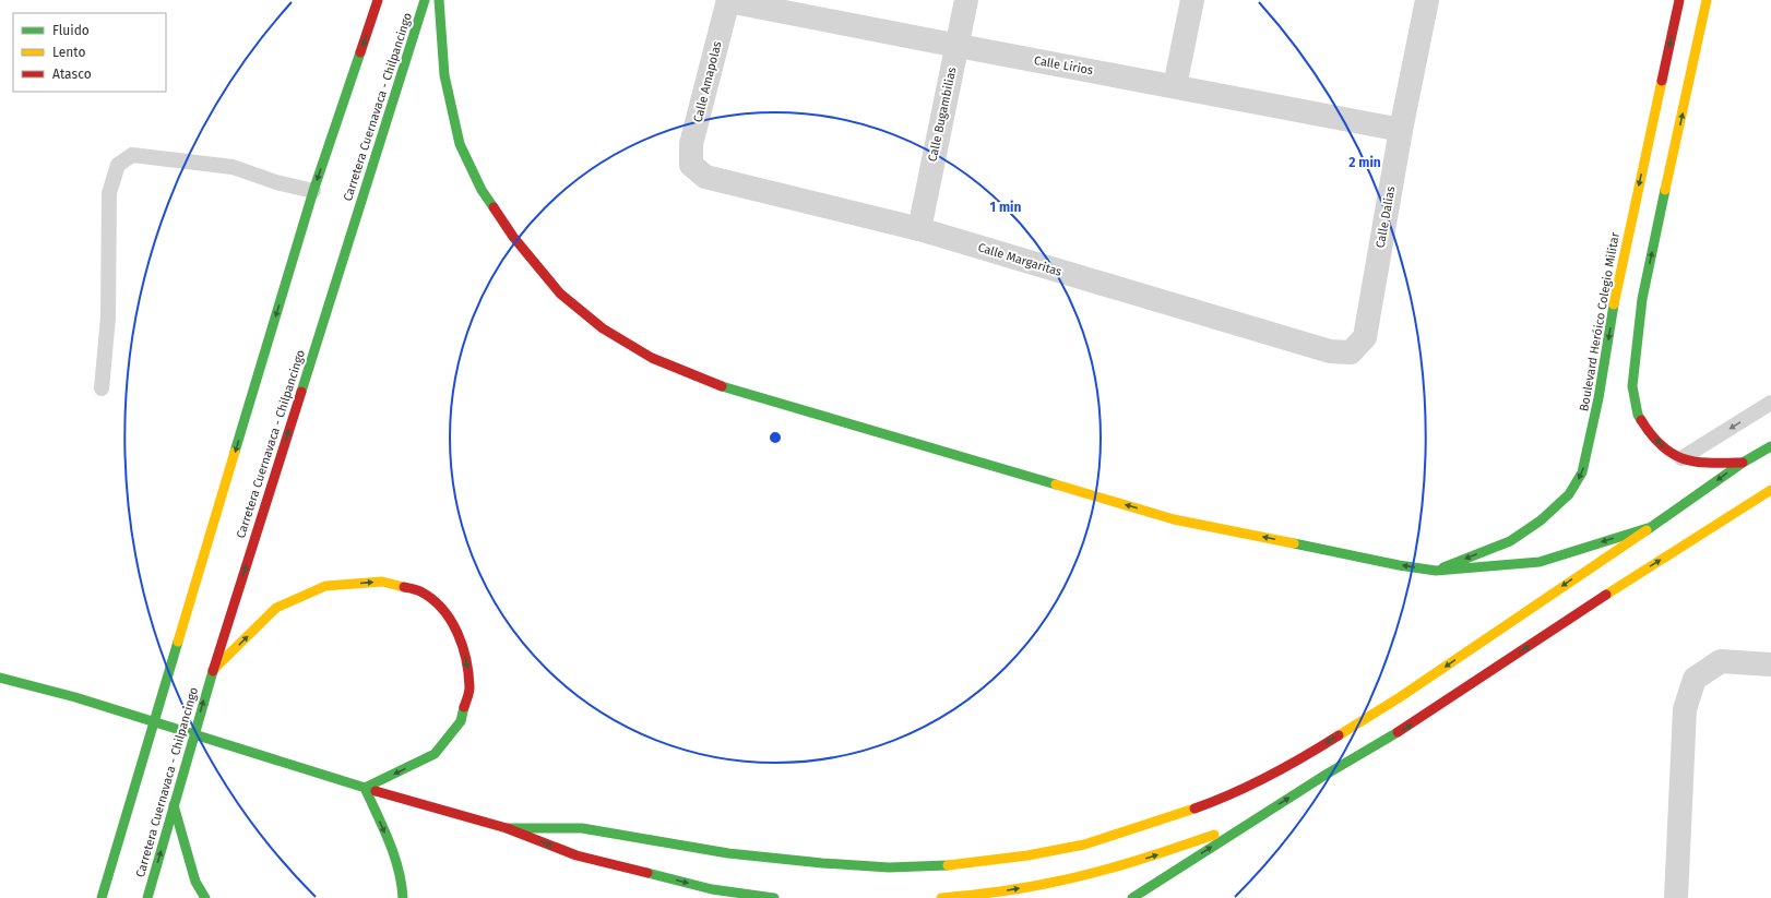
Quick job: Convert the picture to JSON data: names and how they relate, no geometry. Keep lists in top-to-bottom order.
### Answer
{
  "streets": {
    "main road": ["Carretera Cuernavaca - Chilpancingo", "Boulevard Heróico Colegio Militar"],
    "street": [
      "Calle Lirios",
      "Calle Amapolas",
      "Calle Bugambilias",
      "Calle Dalias",
      "Calle Margaritas"
    ]
  },
  "crossings": [
    ["Calle Lirios", "Calle Amapolas"],
    ["Calle Lirios", "Calle Bugambilias"],
    ["Calle Lirios", "Calle Dalias"],
    ["Calle Amapolas", "Calle Margaritas"],
    ["Calle Bugambilias", "Calle Margaritas"],
    ["Calle Dalias", "Calle Margaritas"]
  ],
  "legend": ["Fluido", "Lento", "Atasco"],
  "rings": ["2 min", "1 min"]
}
